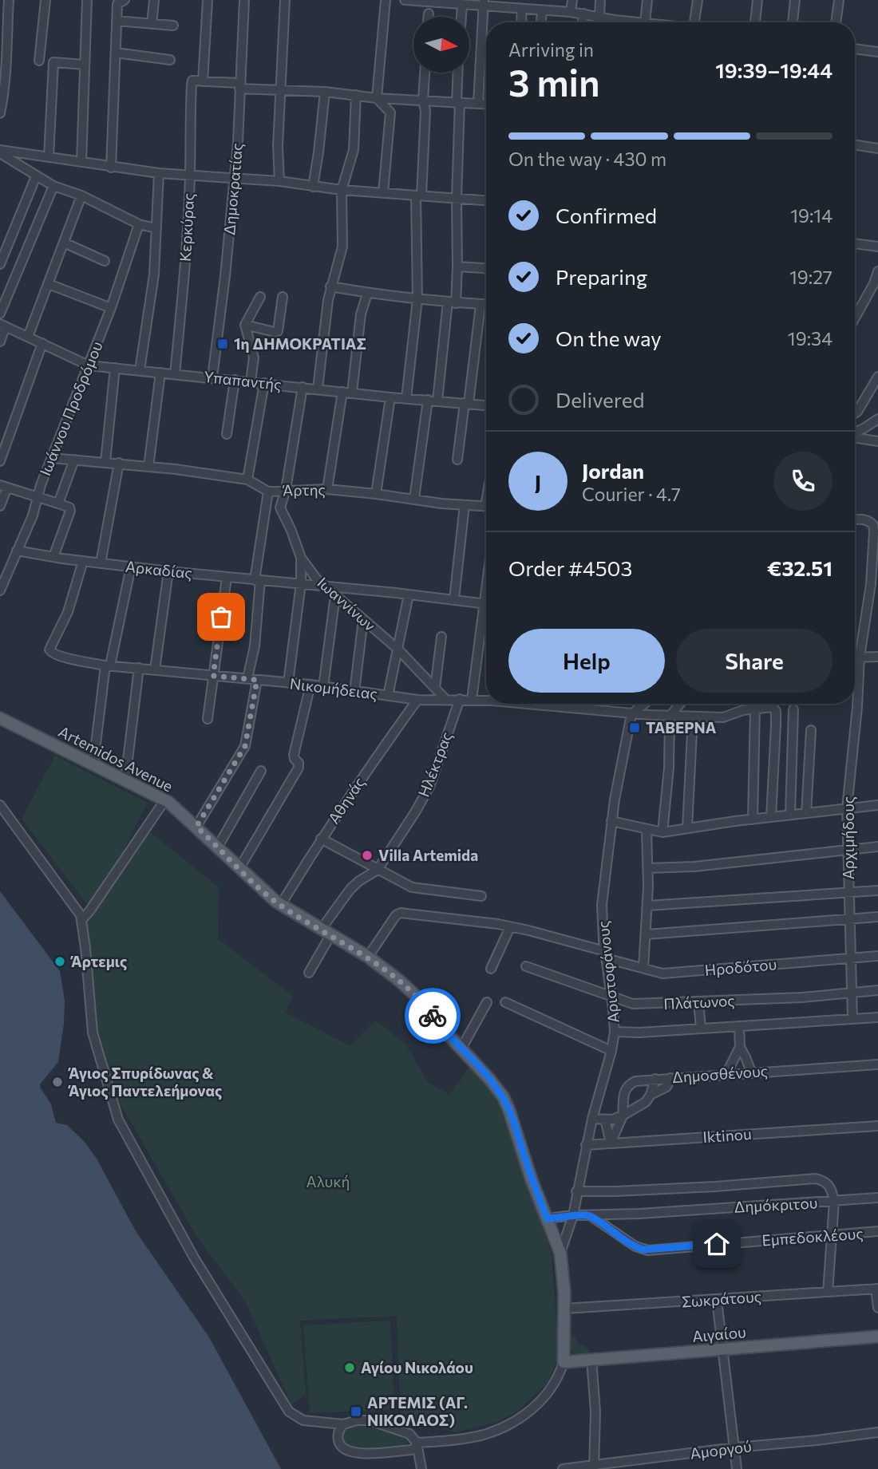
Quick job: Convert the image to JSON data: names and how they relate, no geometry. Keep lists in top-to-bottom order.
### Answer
{
  "streets": {
    "main road": ["Artemidos Avenue", "Αιγαίου"],
    "street": [
      "Δημοκρατίας",
      "Κερκύρας",
      "Υπαπαντής",
      "Ιωάννου Προδρόμου",
      "Άρτης",
      "Αρκαδίας",
      "Ιωαννίνων",
      "Νικομήδειας",
      "Ηλέκτρας",
      "Αθηνάς",
      "Αρχιμήδους",
      "Ηροδότου",
      "Αριστοφάνους",
      "Πλάτωνος",
      "Δημοσθένους",
      "Iktinou",
      "Δημόκριτου",
      "Εμπεδοκλέους",
      "Σωκράτους",
      "Αμοργού"
    ]
  },
  "crossings": [
    ["Δημοκρατίας", "Υπαπαντής"],
    ["Κερκύρας", "Υπαπαντής"],
    ["Υπαπαντής", "Ιωάννου Προδρόμου"],
    ["Ιωάννου Προδρόμου", "Άρτης"],
    ["Ιωάννου Προδρόμου", "Αρκαδίας"],
    ["Άρτης", "Ιωαννίνων"],
    ["Αρκαδίας", "Ιωαννίνων"],
    ["Αρκαδίας", "Νικομήδειας"],
    ["Ιωαννίνων", "Νικομήδειας"],
    ["Νικομήδειας", "Ηλέκτρας"],
    ["Νικομήδειας", "Αθηνάς"],
    ["Νικομήδειας", "Αριστοφάνους"],
    ["Artemidos Avenue", "Ηλέκτρας"],
    ["Artemidos Avenue", "Αθηνάς"],
    ["Artemidos Avenue", "Ηροδότου"],
    ["Artemidos Avenue", "Αριστοφάνους"],
    ["Artemidos Avenue", "Δημόκριτου"],
    ["Artemidos Avenue", "Σωκράτους"],
    ["Artemidos Avenue", "Αιγαίου"],
    ["Αρχιμήδους", "Ηροδότου"],
    ["Αρχιμήδους", "Πλάτωνος"],
    ["Ηροδότου", "Αριστοφάνους"],
    ["Αριστοφάνους", "Πλάτωνος"],
    ["Αριστοφάνους", "Iktinou"],
    ["Αριστοφάνους", "Δημόκριτου"],
    ["Δημόκριτου", "Εμπεδοκλέους"]
  ],
  "parks": ["Αλυκή"],
  "places": {
    "transit": ["1η ΔΗΜΟΚΡΑΤΙΑΣ", "ΤΑΒΕΡΝΑ", "ΑΡΤΕΜΙΣ (ΑΓ. ΝΙΚΟΛΑΟΣ)"],
    "other": [
      "Villa Artemida",
      "Άρτεμις",
      "Άγιος Σπυρίδωνας & Άγιος Παντελεήμονας",
      "Αγίου Νικολάου"
    ]
  },
  "north": "right",
  "page": {
    "heading": ["3 min", "Arriving in", "19:39–19:44"],
    "panel": [
      "Jordan",
      "Courier · 4.7",
      "Order #4503",
      "€32.51"
    ],
    "bar": "On the way · 430 m",
    "list": [
      ["Confirmed", "19:14"],
      ["Preparing", "19:27"],
      ["On the way", "19:34"],
      "Delivered"
    ],
    "round": "J",
    "buttons": ["Help", "Share"]
  }
}
